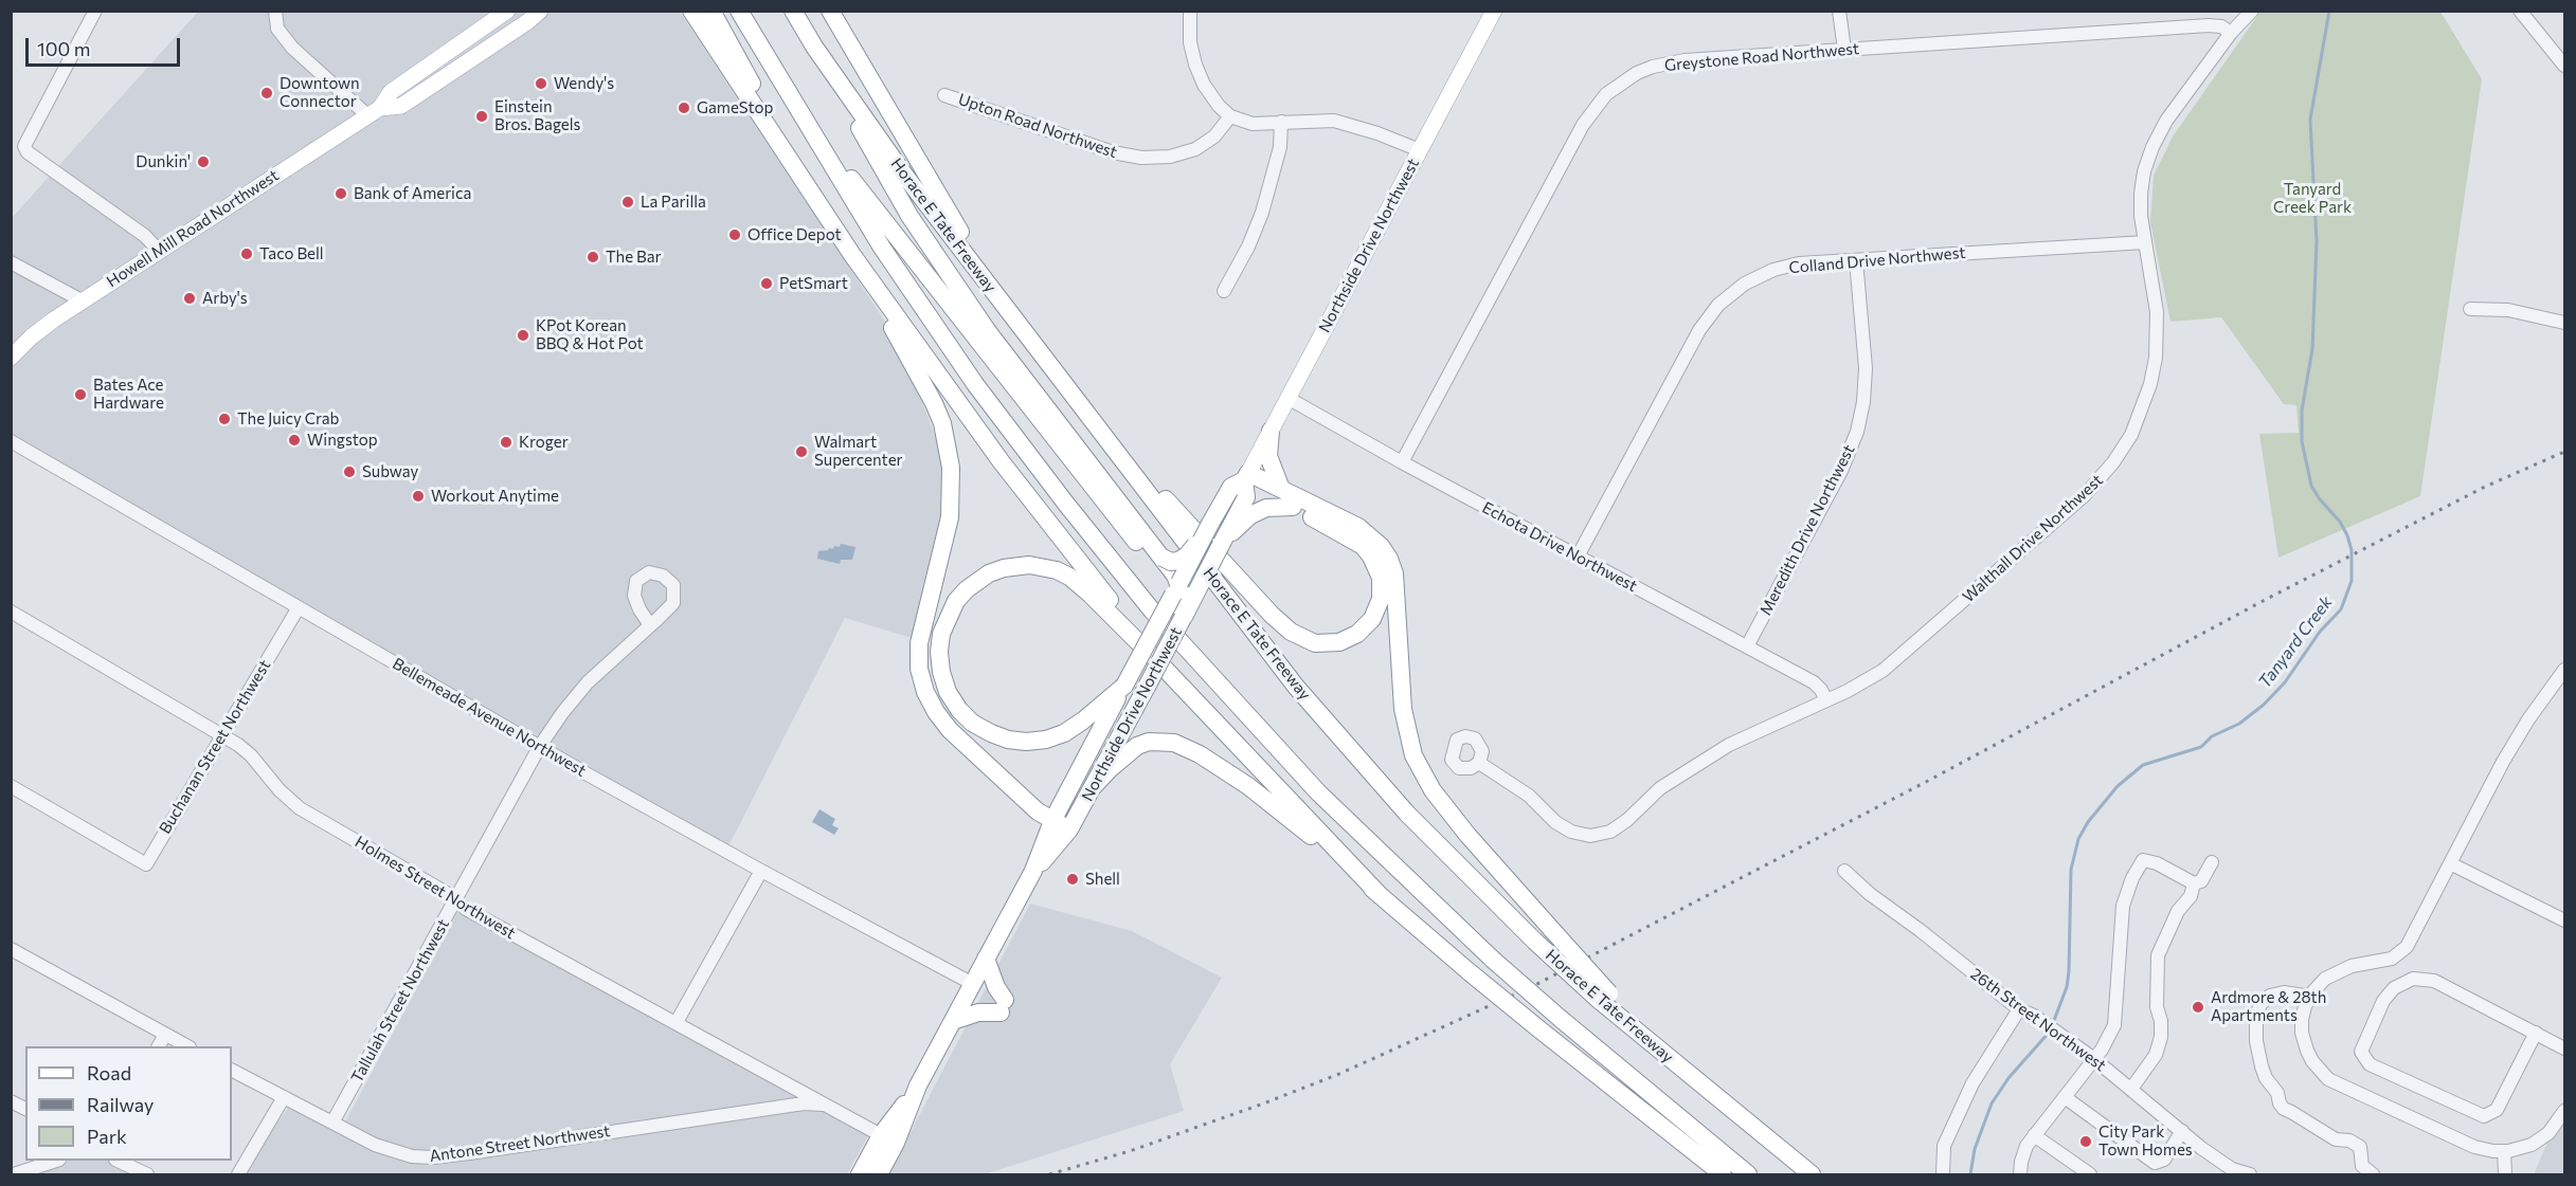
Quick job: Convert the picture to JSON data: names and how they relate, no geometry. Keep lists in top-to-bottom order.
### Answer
{
  "streets": {
    "highway": ["Horace E Tate Freeway", "Northside Drive Northwest"],
    "main road": ["Howell Mill Road Northwest"],
    "street": [
      "Greystone Road Northwest",
      "Upton Road Northwest",
      "Colland Drive Northwest",
      "Meredith Drive Northwest",
      "Walthall Drive Northwest",
      "Echota Drive Northwest",
      "Bellemeade Avenue Northwest",
      "Buchanan Street Northwest",
      "Holmes Street Northwest",
      "Tallulah Street Northwest",
      "26th Street Northwest",
      "Antone Street Northwest"
    ]
  },
  "crossings": [
    ["Greystone Road Northwest", "Walthall Drive Northwest"],
    ["Greystone Road Northwest", "Echota Drive Northwest"],
    ["Northside Drive Northwest", "Echota Drive Northwest"],
    ["Northside Drive Northwest", "Bellemeade Avenue Northwest"],
    ["Northside Drive Northwest", "Holmes Street Northwest"],
    ["Colland Drive Northwest", "Meredith Drive Northwest"],
    ["Colland Drive Northwest", "Walthall Drive Northwest"],
    ["Colland Drive Northwest", "Echota Drive Northwest"],
    ["Meredith Drive Northwest", "Echota Drive Northwest"],
    ["Walthall Drive Northwest", "Echota Drive Northwest"],
    ["Bellemeade Avenue Northwest", "Buchanan Street Northwest"],
    ["Bellemeade Avenue Northwest", "Tallulah Street Northwest"],
    ["Buchanan Street Northwest", "Holmes Street Northwest"],
    ["Holmes Street Northwest", "Tallulah Street Northwest"],
    ["Holmes Street Northwest", "Antone Street Northwest"],
    ["Tallulah Street Northwest", "Antone Street Northwest"]
  ],
  "water": ["Tanyard Creek"],
  "parks": ["Tanyard Creek Park"],
  "places": [
    "Wendy's",
    "Downtown Connector",
    "GameStop",
    "Einstein Bros. Bagels",
    "Dunkin'",
    "Bank of America",
    "La Parilla",
    "Office Depot",
    "Taco Bell",
    "The Bar",
    "PetSmart",
    "Arby's",
    "KPot Korean BBQ & Hot Pot",
    "Bates Ace Hardware",
    "The Juicy Crab",
    "Wingstop",
    "Kroger",
    "Walmart Supercenter",
    "Subway",
    "Workout Anytime",
    "Shell",
    "Ardmore & 28th Apartments",
    "City Park Town Homes"
  ],
  "legend": ["Road", "Railway", "Park"],
  "scale_bar": "100 m"
}
